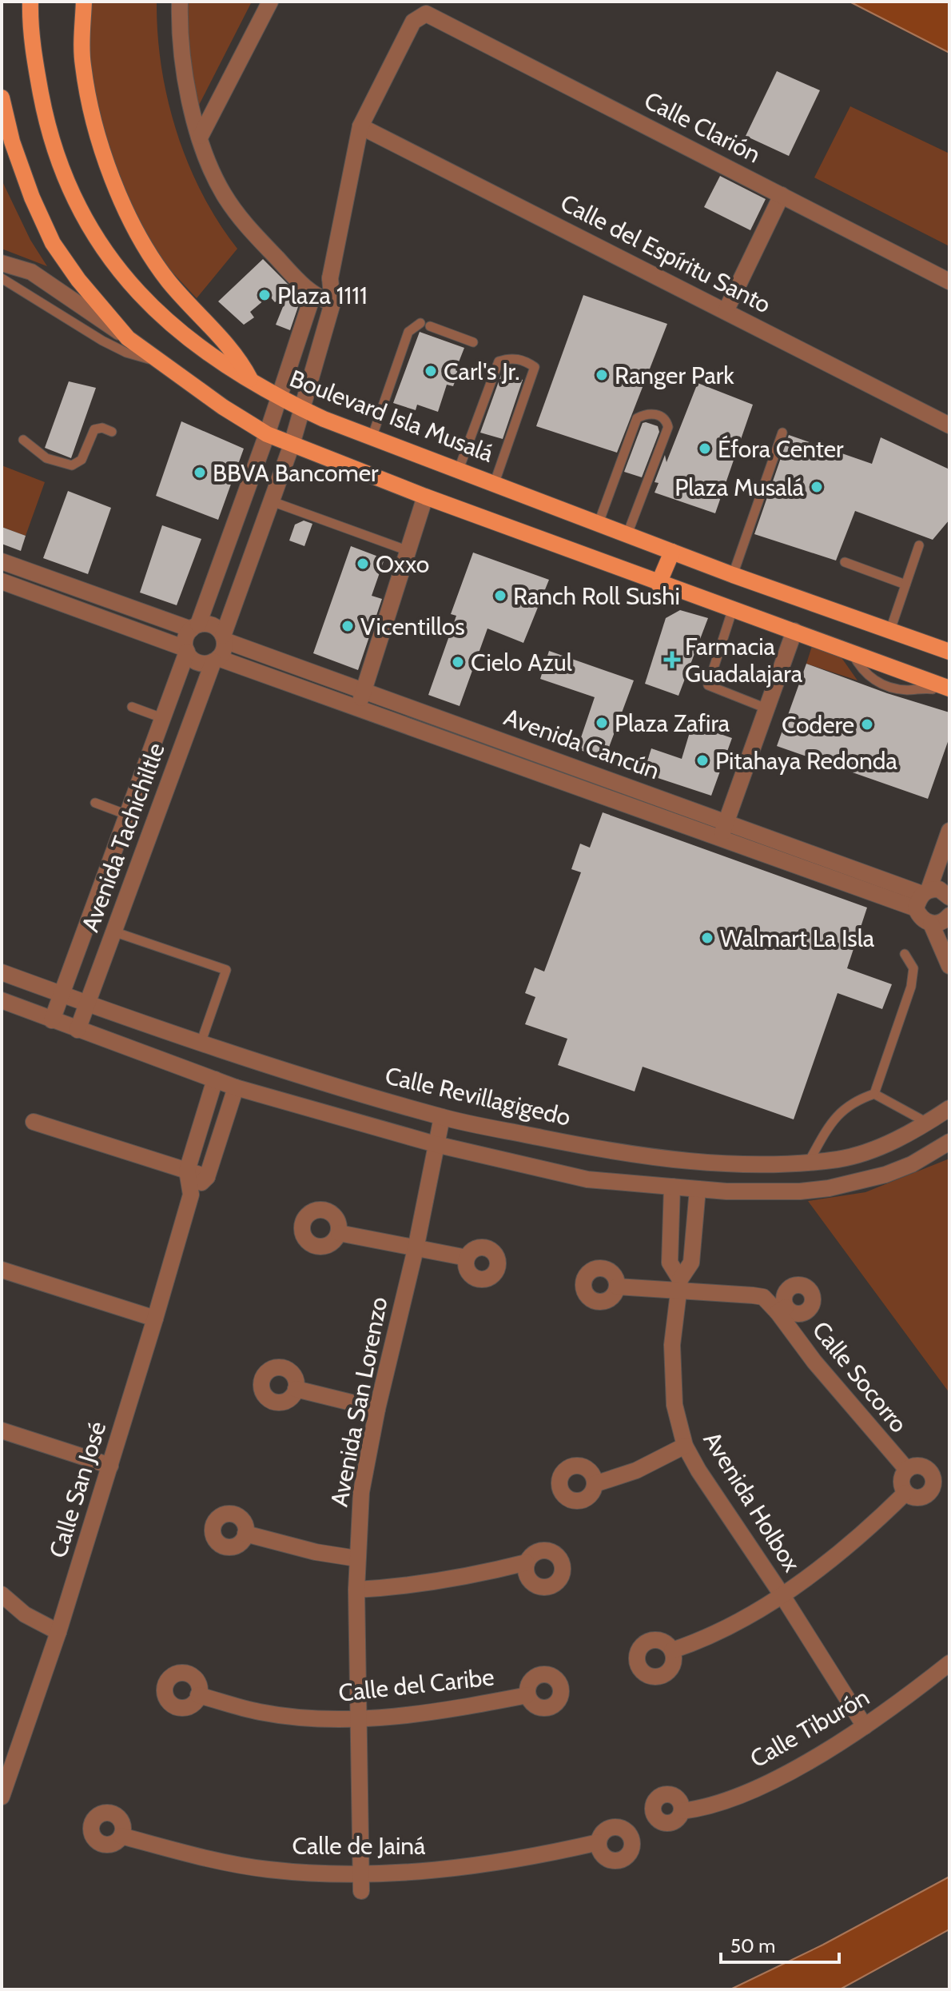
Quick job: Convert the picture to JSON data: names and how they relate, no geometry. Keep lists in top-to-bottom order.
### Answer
{
  "streets": {
    "main road": ["Boulevard Isla Musalá"],
    "street": [
      "Calle Clarión",
      "Calle del Espíritu Santo",
      "Avenida Cancún",
      "Avenida Tachichiltle",
      "Calle Revillagigedo",
      "Calle Socorro",
      "Avenida San Lorenzo",
      "Calle San José",
      "Avenida Holbox",
      "Calle del Caribe",
      "Calle Tiburón",
      "Calle de Jainá"
    ]
  },
  "crossings": [
    ["Calle Clarión", "Calle del Espíritu Santo"],
    ["Avenida Cancún", "Avenida Tachichiltle"],
    ["Avenida Tachichiltle", "Calle Revillagigedo"],
    ["Calle Revillagigedo", "Avenida San Lorenzo"],
    ["Calle Socorro", "Avenida Holbox"],
    ["Avenida San Lorenzo", "Calle del Caribe"],
    ["Avenida San Lorenzo", "Calle de Jainá"],
    ["Avenida Holbox", "Calle Tiburón"]
  ],
  "places": {
    "other": [
      "Plaza 1111",
      "Carl's Jr.",
      "Ranger Park",
      "Éfora Center",
      "BBVA Bancomer",
      "Plaza Musalá",
      "Oxxo",
      "Ranch Roll Sushi",
      "Vicentillos",
      "Cielo Azul",
      "Plaza Zafira",
      "Codere",
      "Pitahaya Redonda",
      "Walmart La Isla"
    ],
    "health": ["Farmacia Guadalajara"]
  },
  "scale_bar": "50 m"
}
